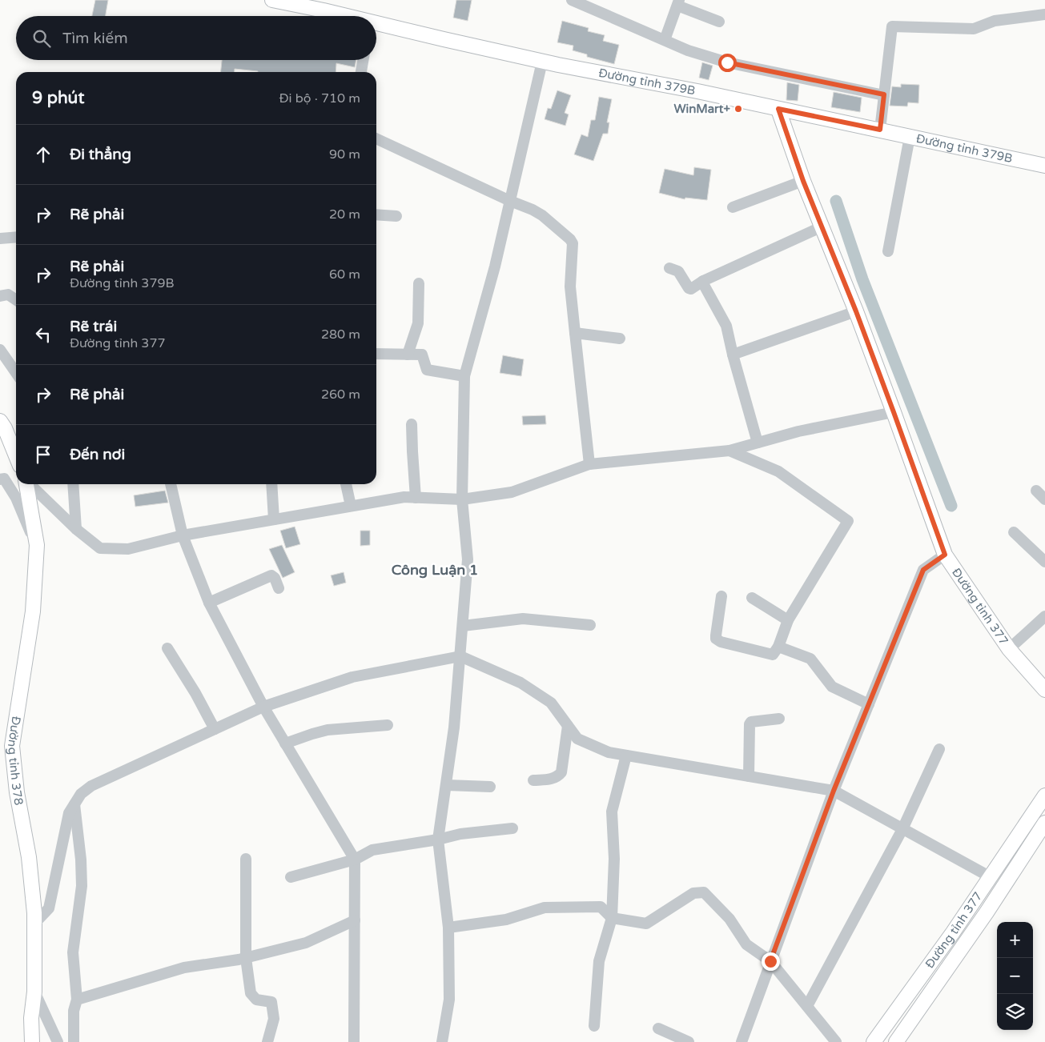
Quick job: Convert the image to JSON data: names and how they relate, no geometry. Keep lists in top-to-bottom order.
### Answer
{
  "streets": {
    "main road": ["Đường tỉnh 379B", "Đường tỉnh 377", "Đường tỉnh 378"]
  },
  "crossings": [
    ["Đường tỉnh 379B", "Đường tỉnh 377"]
  ],
  "districts": ["Công Luận 1"],
  "places": ["WinMart+"],
  "page": {
    "search": "Tìm kiếm",
    "heading": ["9 phút", "Đi bộ · 710 m"],
    "list": [
      ["Đi thẳng", "90 m"],
      ["Rẽ phải", "20 m"],
      ["Rẽ phải", "Đường tỉnh 379B", "60 m"],
      ["Rẽ trái", "Đường tỉnh 377", "280 m"],
      ["Rẽ phải", "260 m"],
      "Đến nơi"
    ],
    "map_buttons": ["+", "−"]
  }
}
